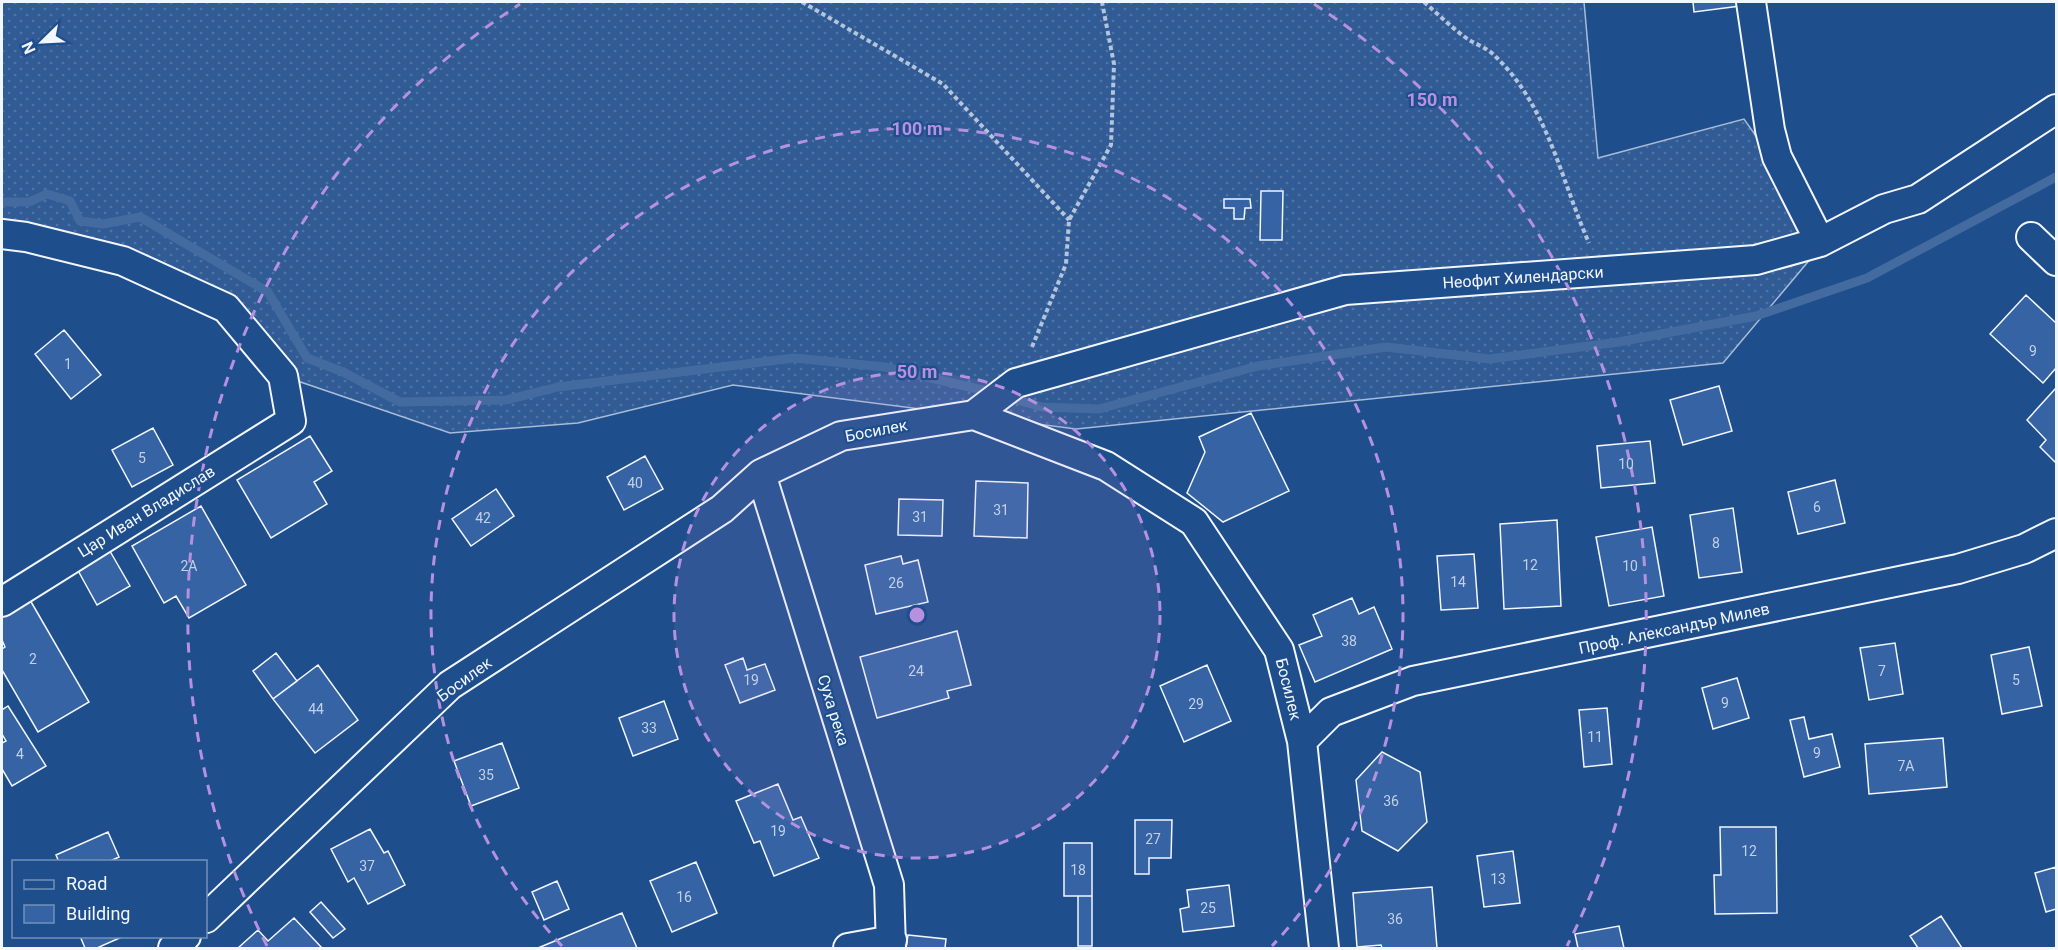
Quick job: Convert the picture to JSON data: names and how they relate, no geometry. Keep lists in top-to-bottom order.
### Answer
{
  "streets": {
    "street": [
      "Неофит Хилендарски",
      "Босилек",
      "Цар Иван Владислав",
      "Проф. Александър Милев",
      "Суха река"
    ]
  },
  "crossings": [
    ["Неофит Хилендарски", "Босилек"],
    ["Босилек", "Проф. Александър Милев"],
    ["Босилек", "Суха река"]
  ],
  "house_numbers": [
    "9",
    "1",
    "5",
    "10",
    "40",
    "6",
    "31",
    "31",
    "42",
    "8",
    "12",
    "2А",
    "10",
    "14",
    "26",
    "38",
    "2",
    "24",
    "7",
    "19",
    "5",
    "9",
    "29",
    "44",
    "33",
    "11",
    "9",
    "4",
    "7А",
    "35",
    "36",
    "19",
    "27",
    "12",
    "37",
    "18",
    "13",
    "16",
    "25",
    "36"
  ],
  "legend": ["Road", "Building"],
  "north": "bottom left",
  "rings": ["150 m", "100 m", "50 m"]
}
